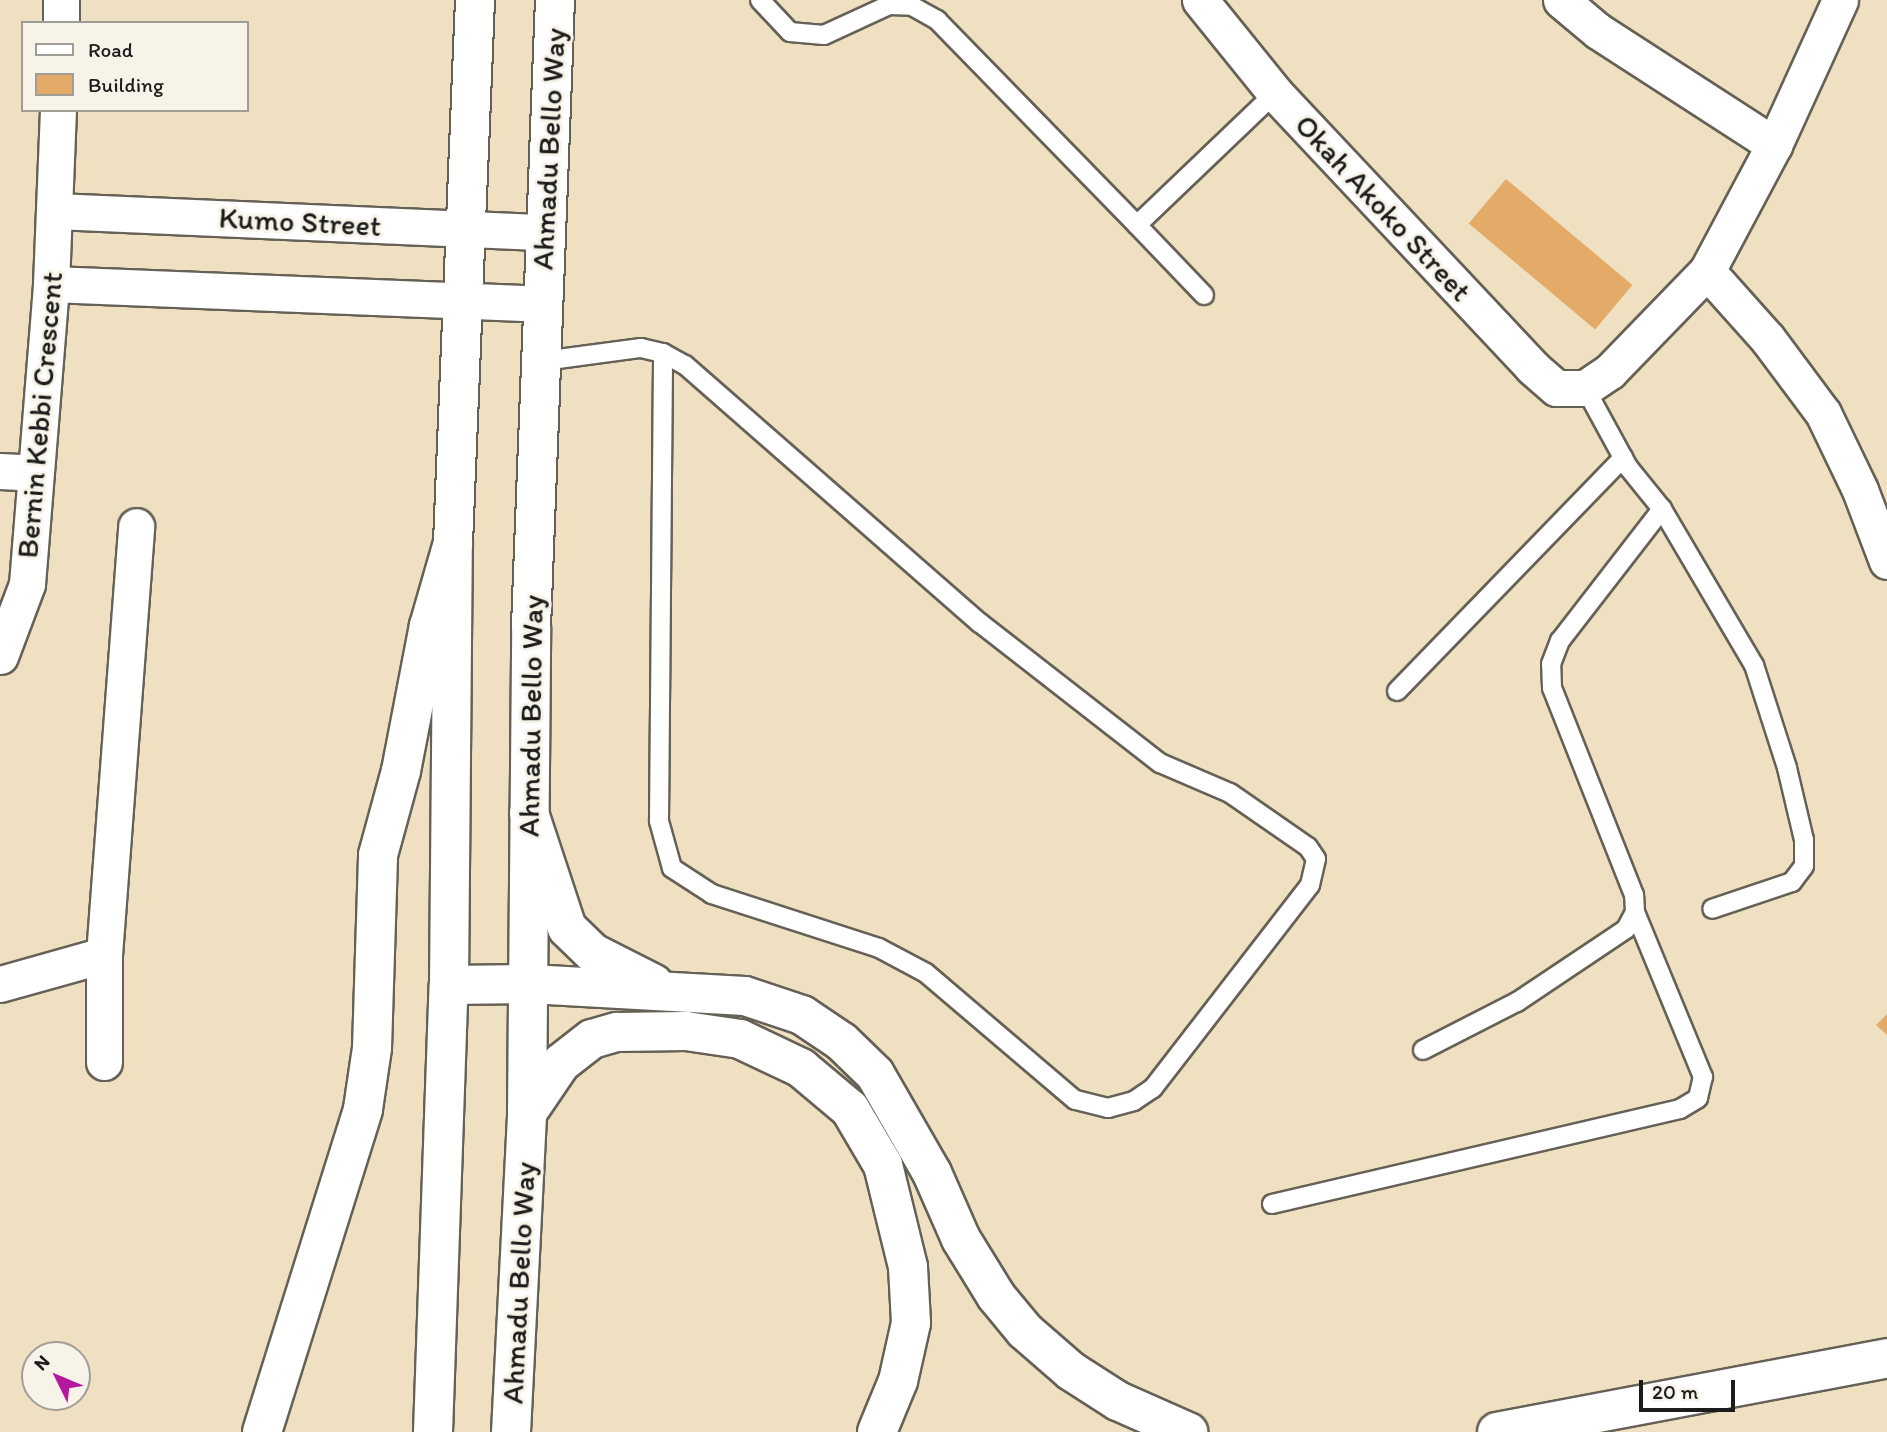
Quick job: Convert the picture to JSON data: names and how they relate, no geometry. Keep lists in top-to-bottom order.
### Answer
{
  "streets": {
    "main road": ["Ahmadu Bello Way"],
    "street": ["Okah Akoko Street", "Kumo Street", "Bernin Kebbi Crescent"]
  },
  "crossings": [
    ["Ahmadu Bello Way", "Kumo Street"],
    ["Kumo Street", "Bernin Kebbi Crescent"]
  ],
  "legend": ["Road", "Building"],
  "scale_bar": "20 m",
  "north": "top left"
}
